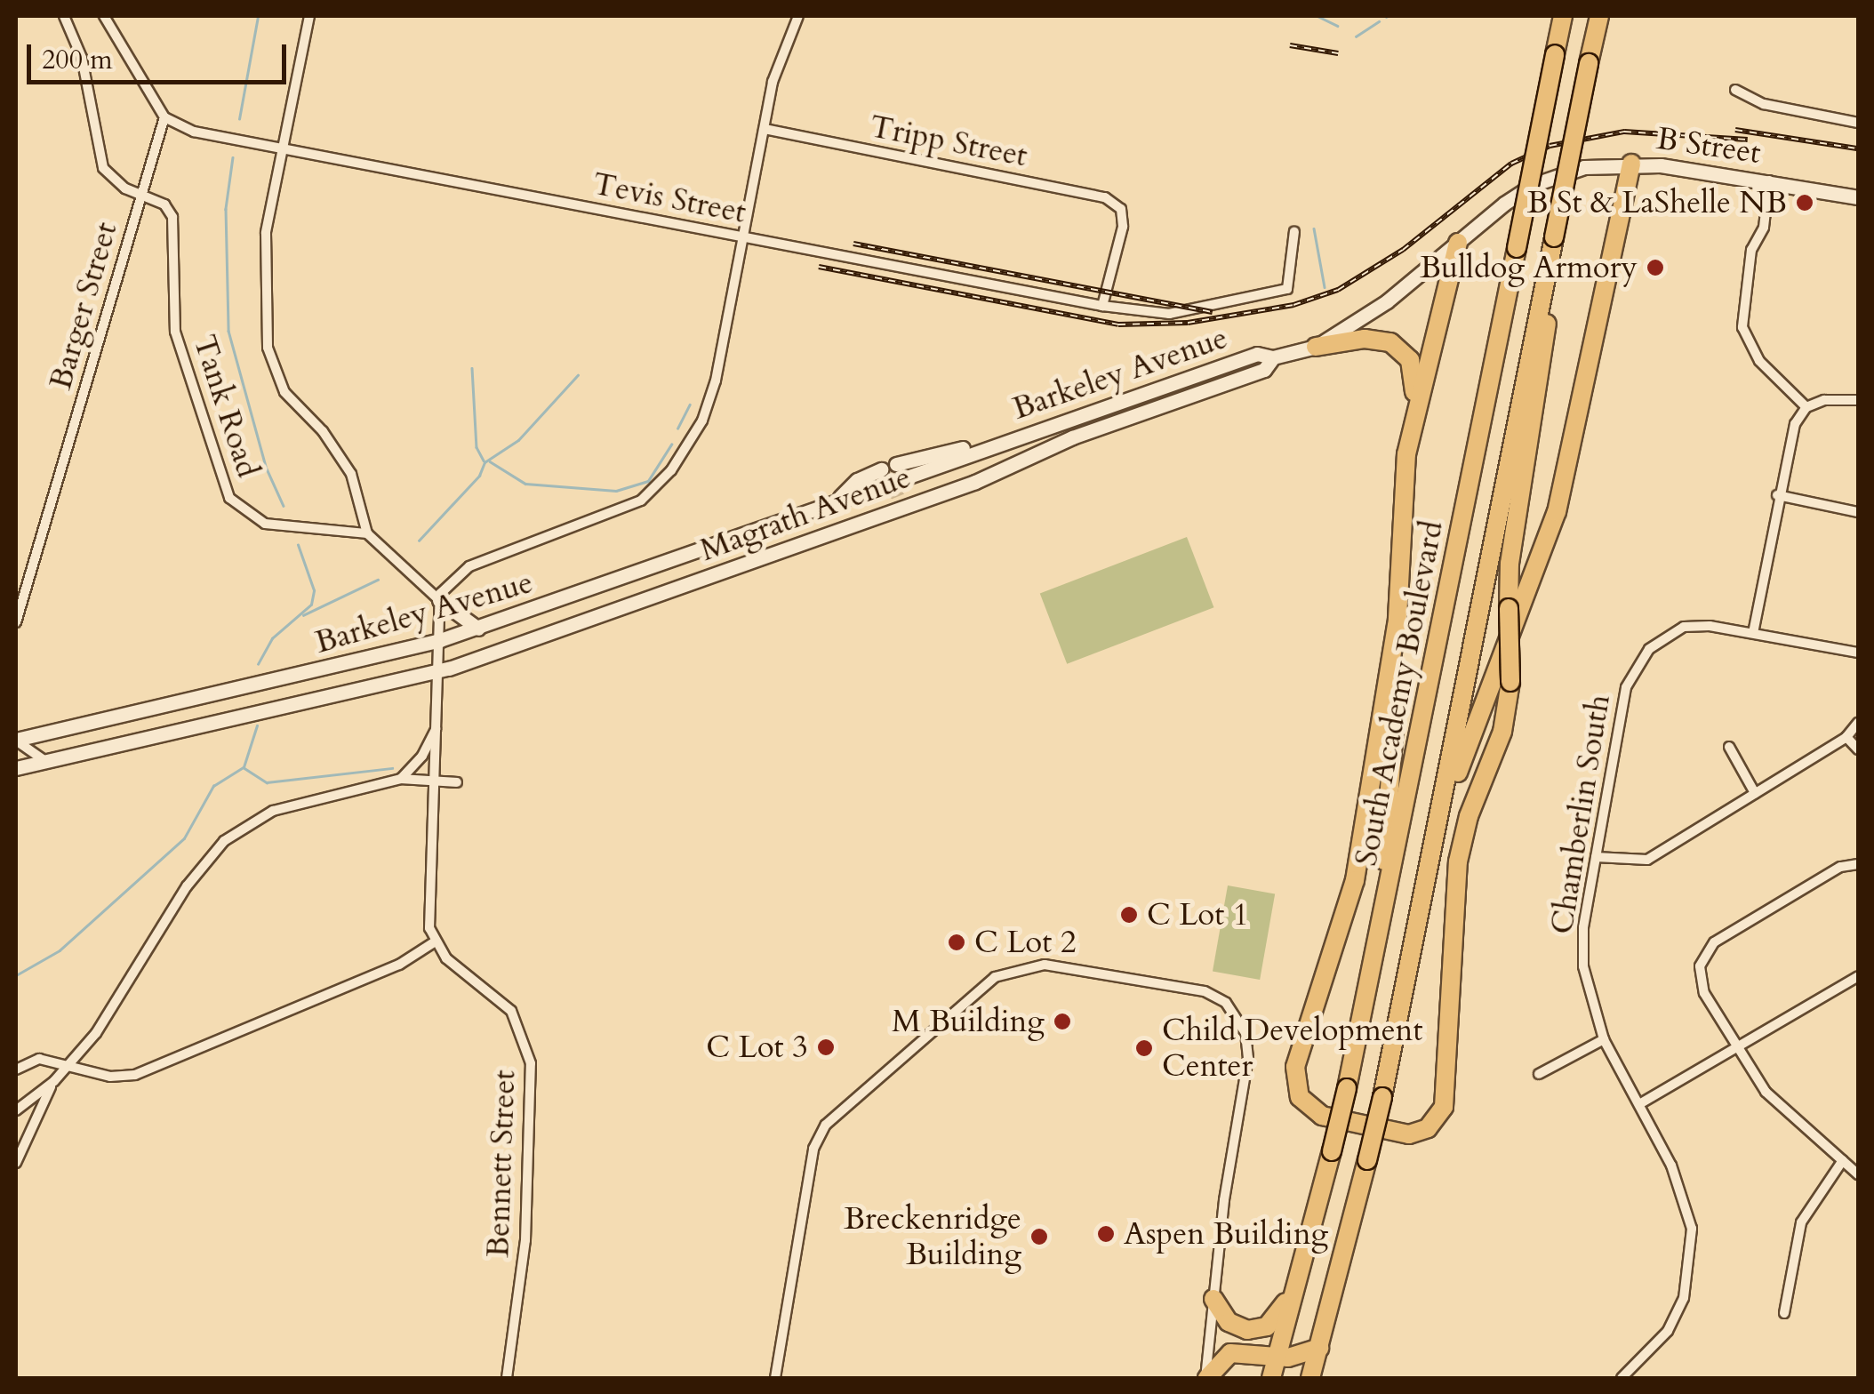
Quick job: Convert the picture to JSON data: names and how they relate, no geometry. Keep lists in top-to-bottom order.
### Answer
{
  "streets": {
    "highway": ["South Academy Boulevard"],
    "main road": ["B Street", "Barkeley Avenue", "Magrath Avenue"],
    "street": [
      "Tripp Street",
      "Tevis Street",
      "Barger Street",
      "Tank Road",
      "Chamberlin South",
      "Bennett Street"
    ]
  },
  "crossings": [
    ["Tripp Street", "Tevis Street"],
    ["B Street", "Magrath Avenue"],
    ["Tevis Street", "Barger Street"],
    ["Tevis Street", "Tank Road"],
    ["Barger Street", "Tank Road"],
    ["Barkeley Avenue", "Magrath Avenue"]
  ],
  "places": [
    "B St & LaShelle NB",
    "Bulldog Armory",
    "C Lot 1",
    "C Lot 2",
    "M Building",
    "C Lot 3",
    "Child Development Center",
    "Aspen Building",
    "Breckenridge Building"
  ],
  "scale_bar": "200 m"
}
